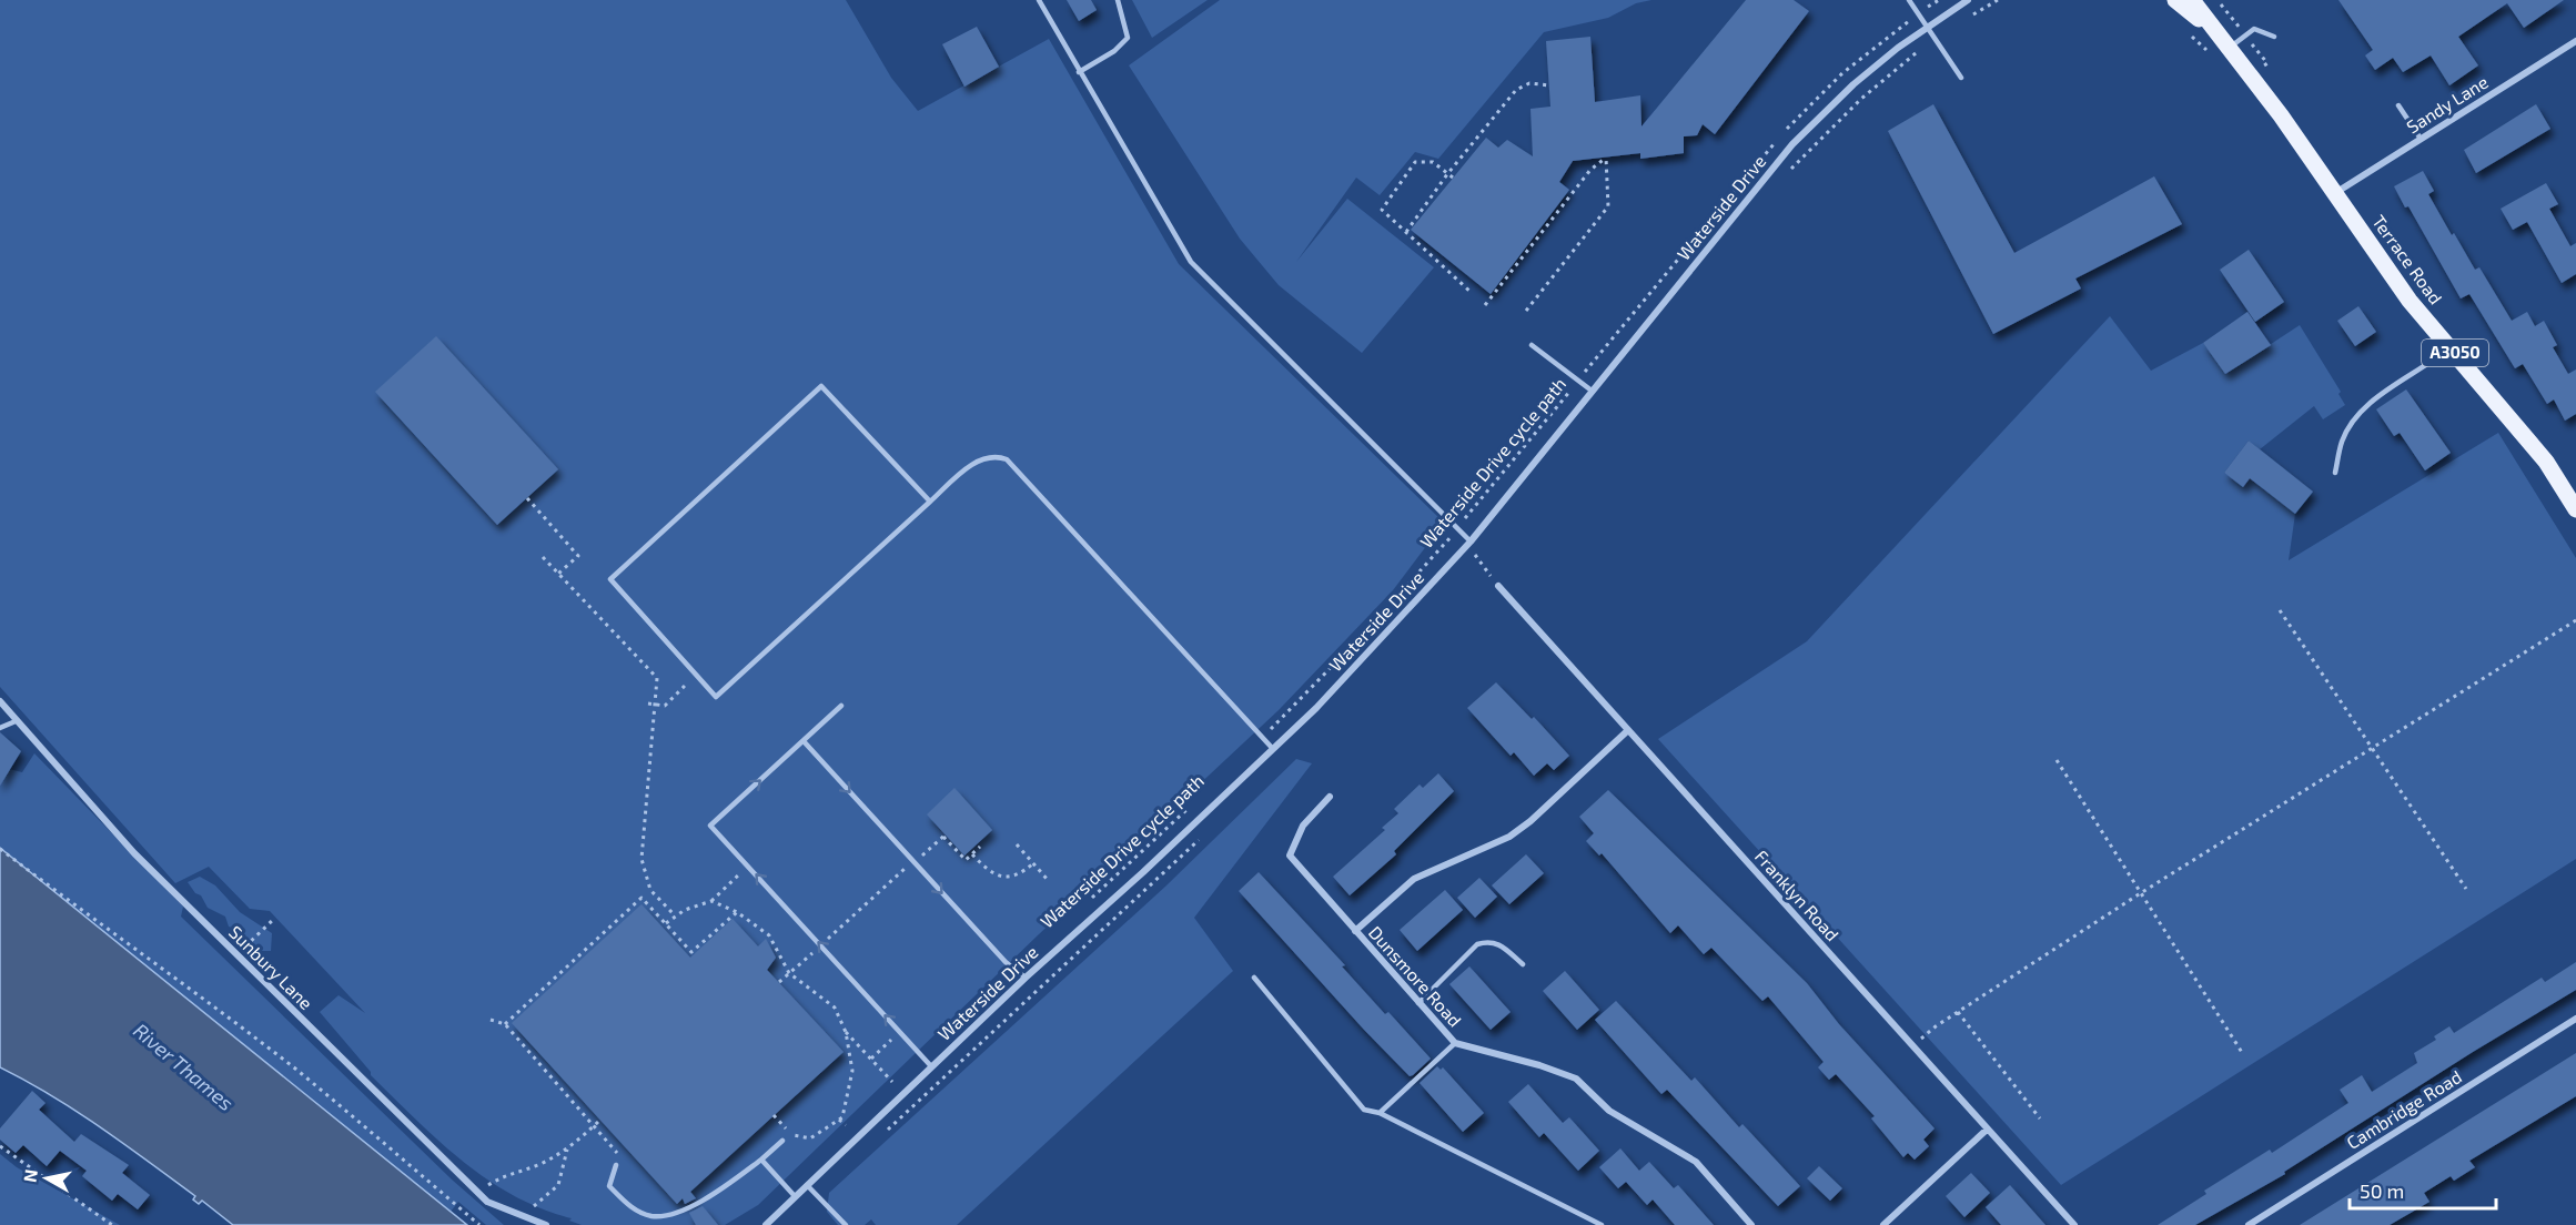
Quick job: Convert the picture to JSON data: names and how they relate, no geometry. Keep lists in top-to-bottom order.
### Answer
{
  "streets": {
    "main road": ["Terrace Road", "A3050"],
    "street": [
      "Sandy Lane",
      "Waterside Drive",
      "Franklyn Road",
      "Sunbury Lane",
      "Dunsmore Road",
      "Cambridge Road"
    ],
    "path": ["Waterside Drive cycle path"]
  },
  "crossings": [
    ["Sandy Lane", "Terrace Road"],
    ["Franklyn Road", "Dunsmore Road"]
  ],
  "water": ["River Thames"],
  "scale_bar": "50 m",
  "north": "left"
}
